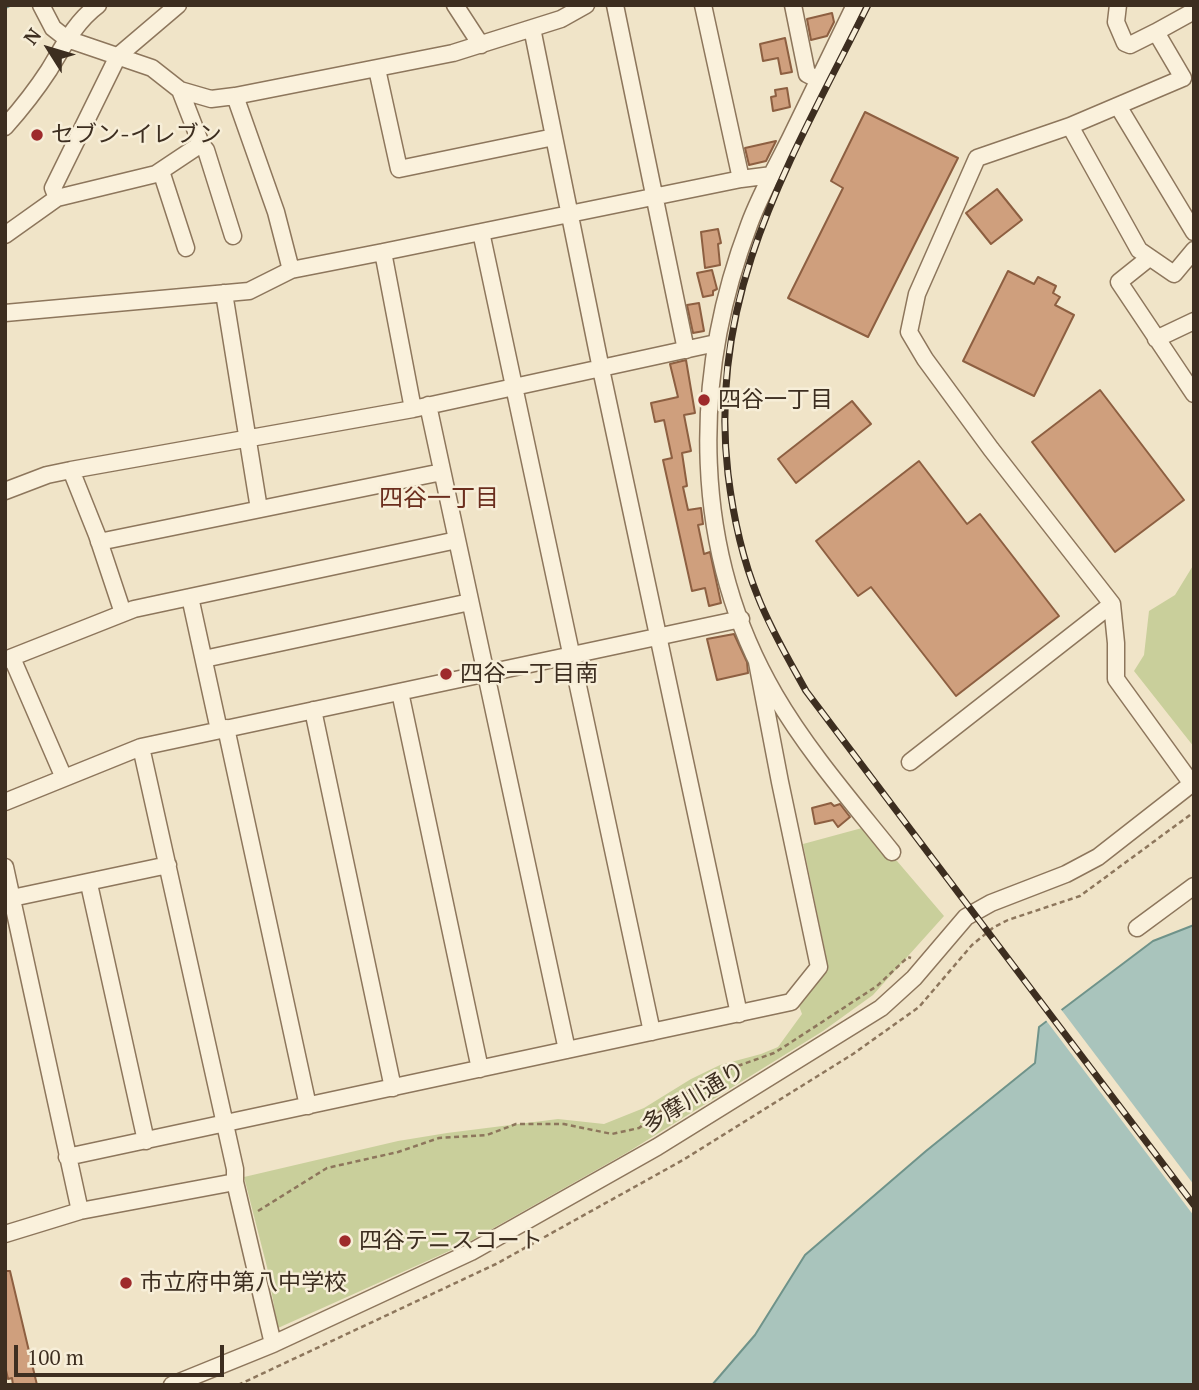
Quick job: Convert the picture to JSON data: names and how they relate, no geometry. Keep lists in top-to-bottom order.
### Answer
{
  "streets": {
    "street": ["多摩川通り"]
  },
  "districts": ["四谷一丁目"],
  "places": [
    "セブン-イレブン",
    "四谷一丁目",
    "四谷一丁目南",
    "四谷テニスコート",
    "市立府中第八中学校"
  ],
  "scale_bar": "100 m",
  "north": "top left"
}
